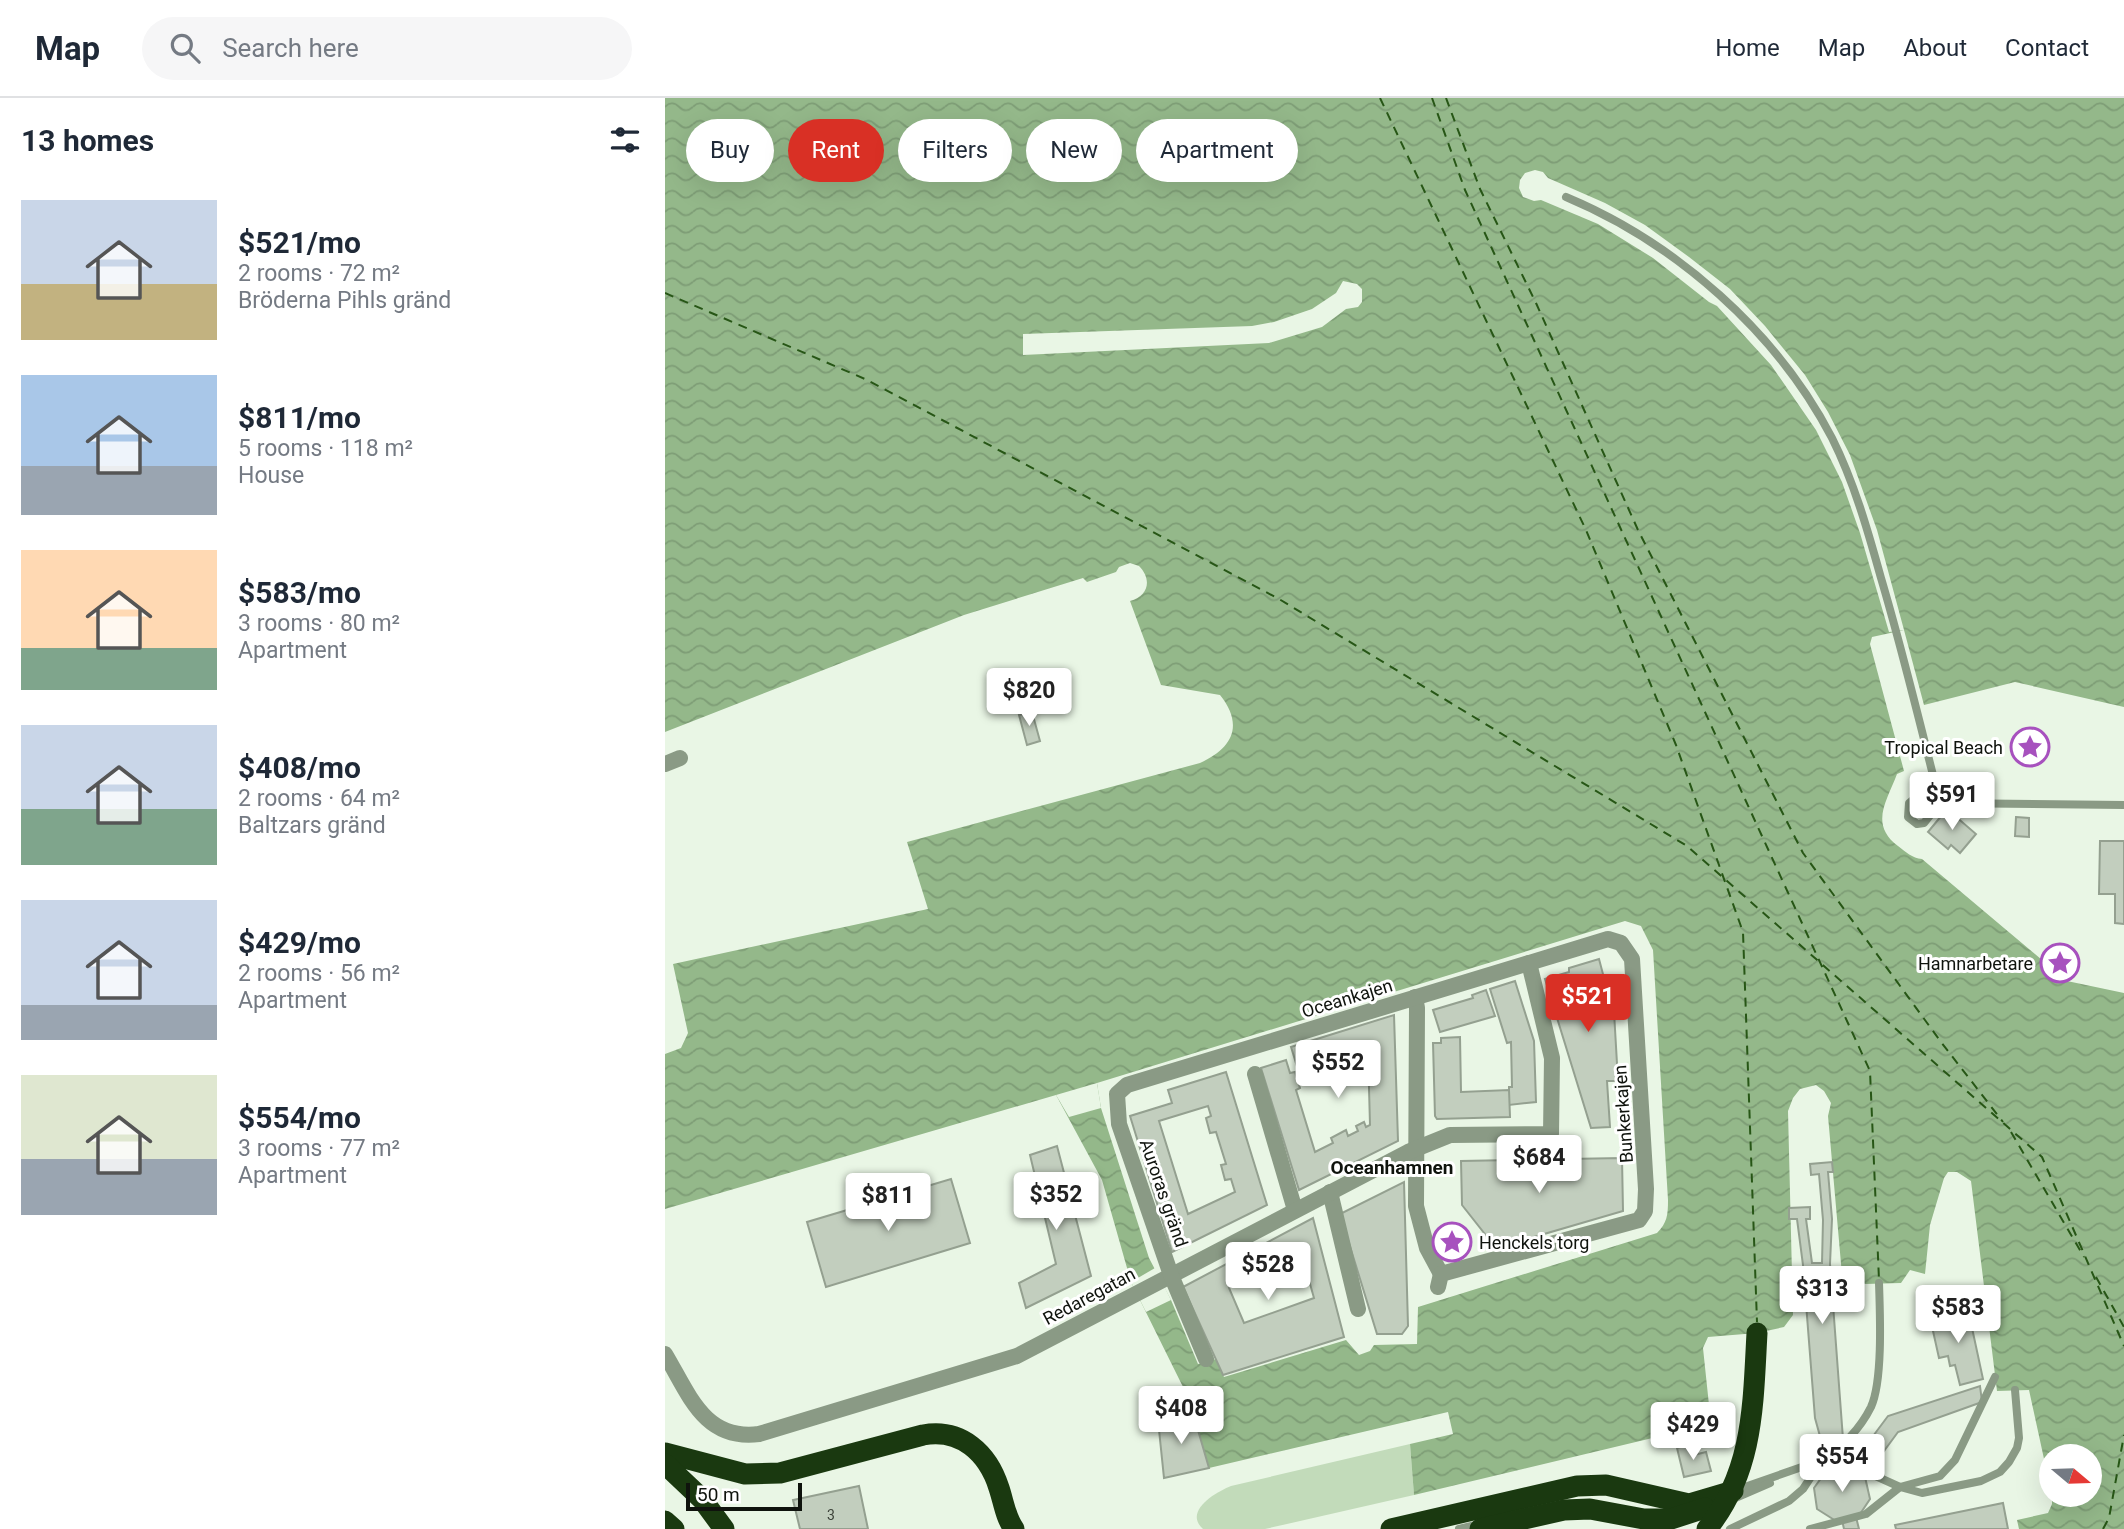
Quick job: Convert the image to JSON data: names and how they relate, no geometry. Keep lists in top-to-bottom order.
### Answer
{
  "streets": {
    "street": [
      "Oceankajen",
      "Bunkerkajen",
      "Auroras gränd",
      "Redaregatan"
    ]
  },
  "crossings": [
    ["Oceankajen", "Bunkerkajen"],
    ["Oceankajen", "Auroras gränd"],
    ["Oceankajen", "Redaregatan"],
    ["Bunkerkajen", "Redaregatan"],
    ["Auroras gränd", "Redaregatan"]
  ],
  "districts": ["Oceanhamnen"],
  "places": {
    "place": ["Tropical Beach", "Hamnarbetare", "Henckels torg"]
  },
  "house_numbers": ["3"],
  "scale_bar": "50 m",
  "north": "right",
  "page": {
    "header": "Map",
    "search": "Search here",
    "nav": [
      "Home",
      "Map",
      "About",
      "Contact"
    ],
    "heading": "13 homes",
    "chip": [
      "Buy",
      "Rent",
      "Filters",
      "New",
      "Apartment"
    ],
    "list": [
      {
        "name": "$521/mo",
        "note": "2 rooms · 72 m² · Bröderna Pihls gränd"
      },
      {
        "name": "$811/mo",
        "note": "5 rooms · 118 m² · House"
      },
      {
        "name": "$583/mo",
        "note": "3 rooms · 80 m² · Apartment"
      },
      {
        "name": "$408/mo",
        "note": "2 rooms · 64 m² · Baltzars gränd"
      },
      {
        "name": "$429/mo",
        "note": "2 rooms · 56 m² · Apartment"
      },
      {
        "name": "$554/mo",
        "note": "3 rooms · 77 m² · Apartment"
      }
    ],
    "price": [
      "$820",
      "$591",
      "$521",
      "$552",
      "$684",
      "$352",
      "$811",
      "$528",
      "$313",
      "$583",
      "$408",
      "$429",
      "$554"
    ],
    "scale": "50 m"
  }
}
